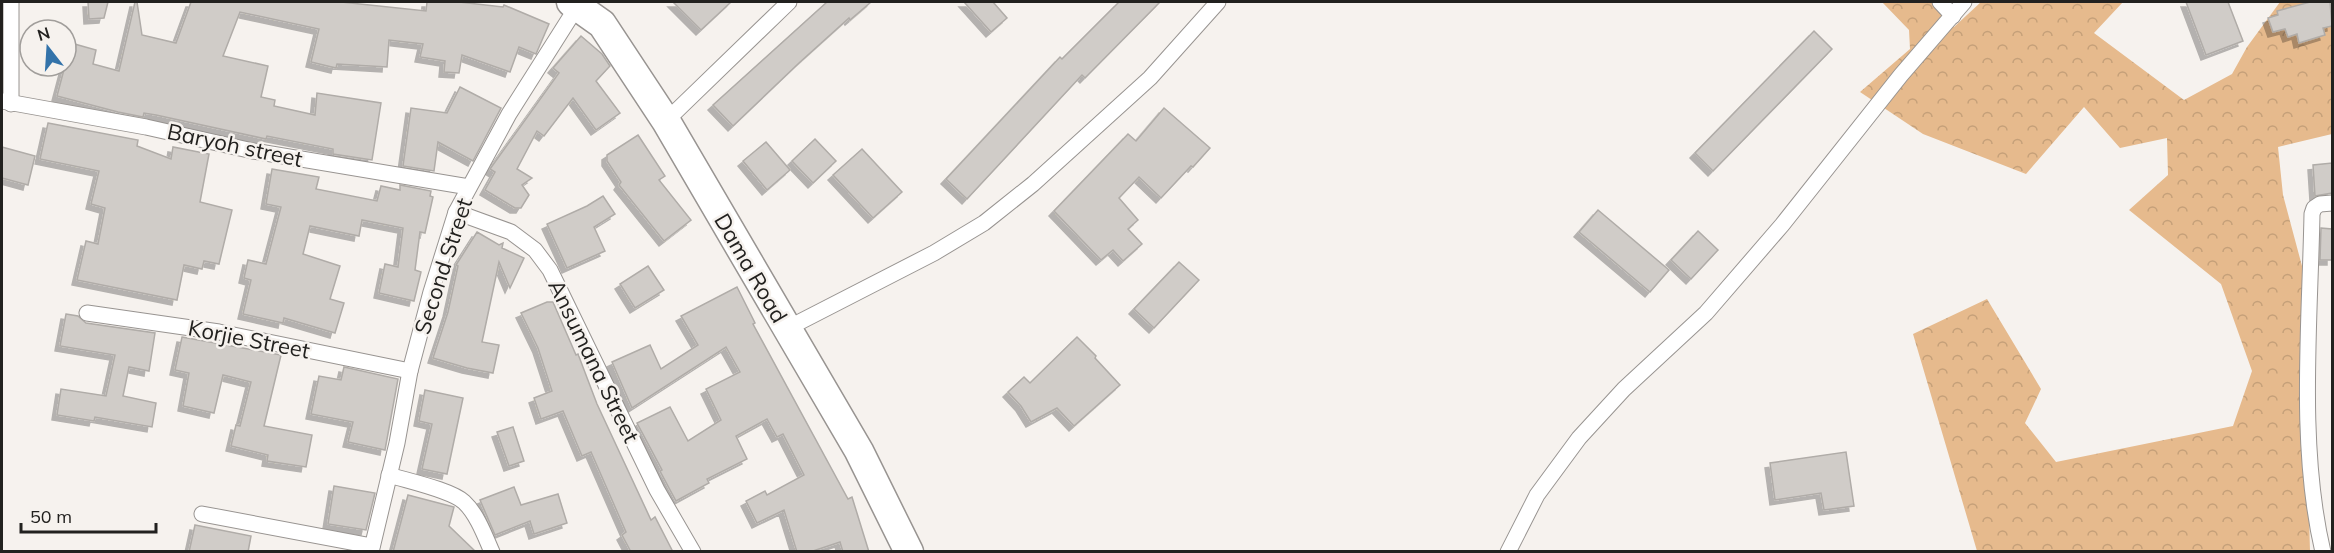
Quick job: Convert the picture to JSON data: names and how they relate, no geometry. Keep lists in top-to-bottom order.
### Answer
{
  "streets": {
    "highway": ["Dama Road"],
    "street": [
      "Baryoh street",
      "Second Street",
      "Korjie Street",
      "Ansumana Street"
    ]
  },
  "crossings": [
    ["Baryoh street", "Second Street"],
    ["Second Street", "Dama Road"],
    ["Second Street", "Korjie Street"],
    ["Second Street", "Ansumana Street"]
  ],
  "scale_bar": "50 m",
  "north": "top"
}
